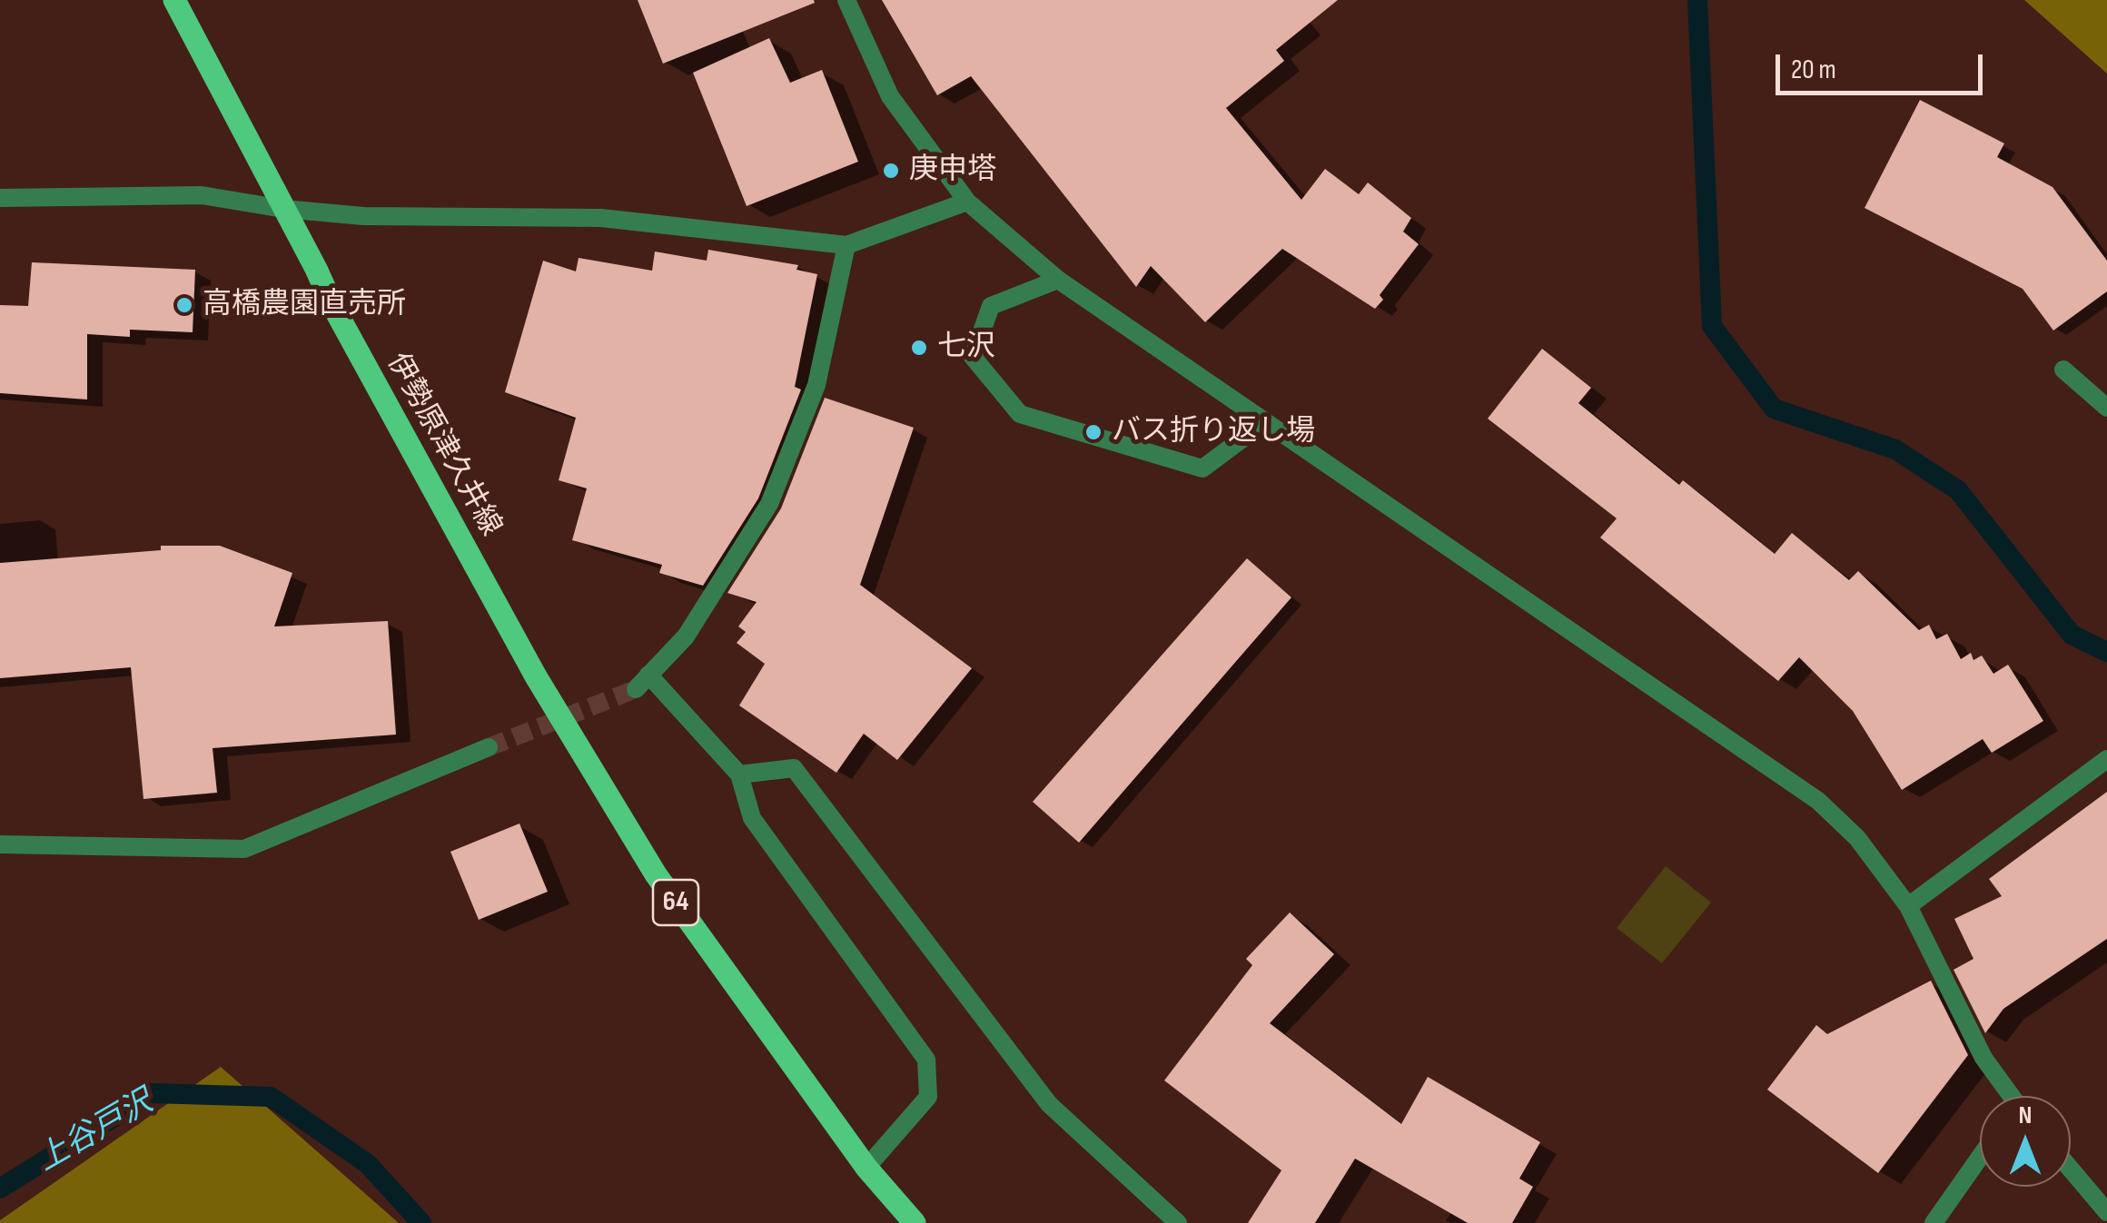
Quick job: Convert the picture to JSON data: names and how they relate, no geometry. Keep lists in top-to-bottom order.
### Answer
{
  "streets": {
    "main road": ["伊勢原津久井線", "64"]
  },
  "crossings": [
    ["伊勢原津久井線", "64"]
  ],
  "water": ["上谷戸沢"],
  "places": [
    "庚申塔",
    "高橋農園直売所",
    "七沢",
    "バス折り返し場"
  ],
  "scale_bar": "20 m",
  "north": "top"
}
